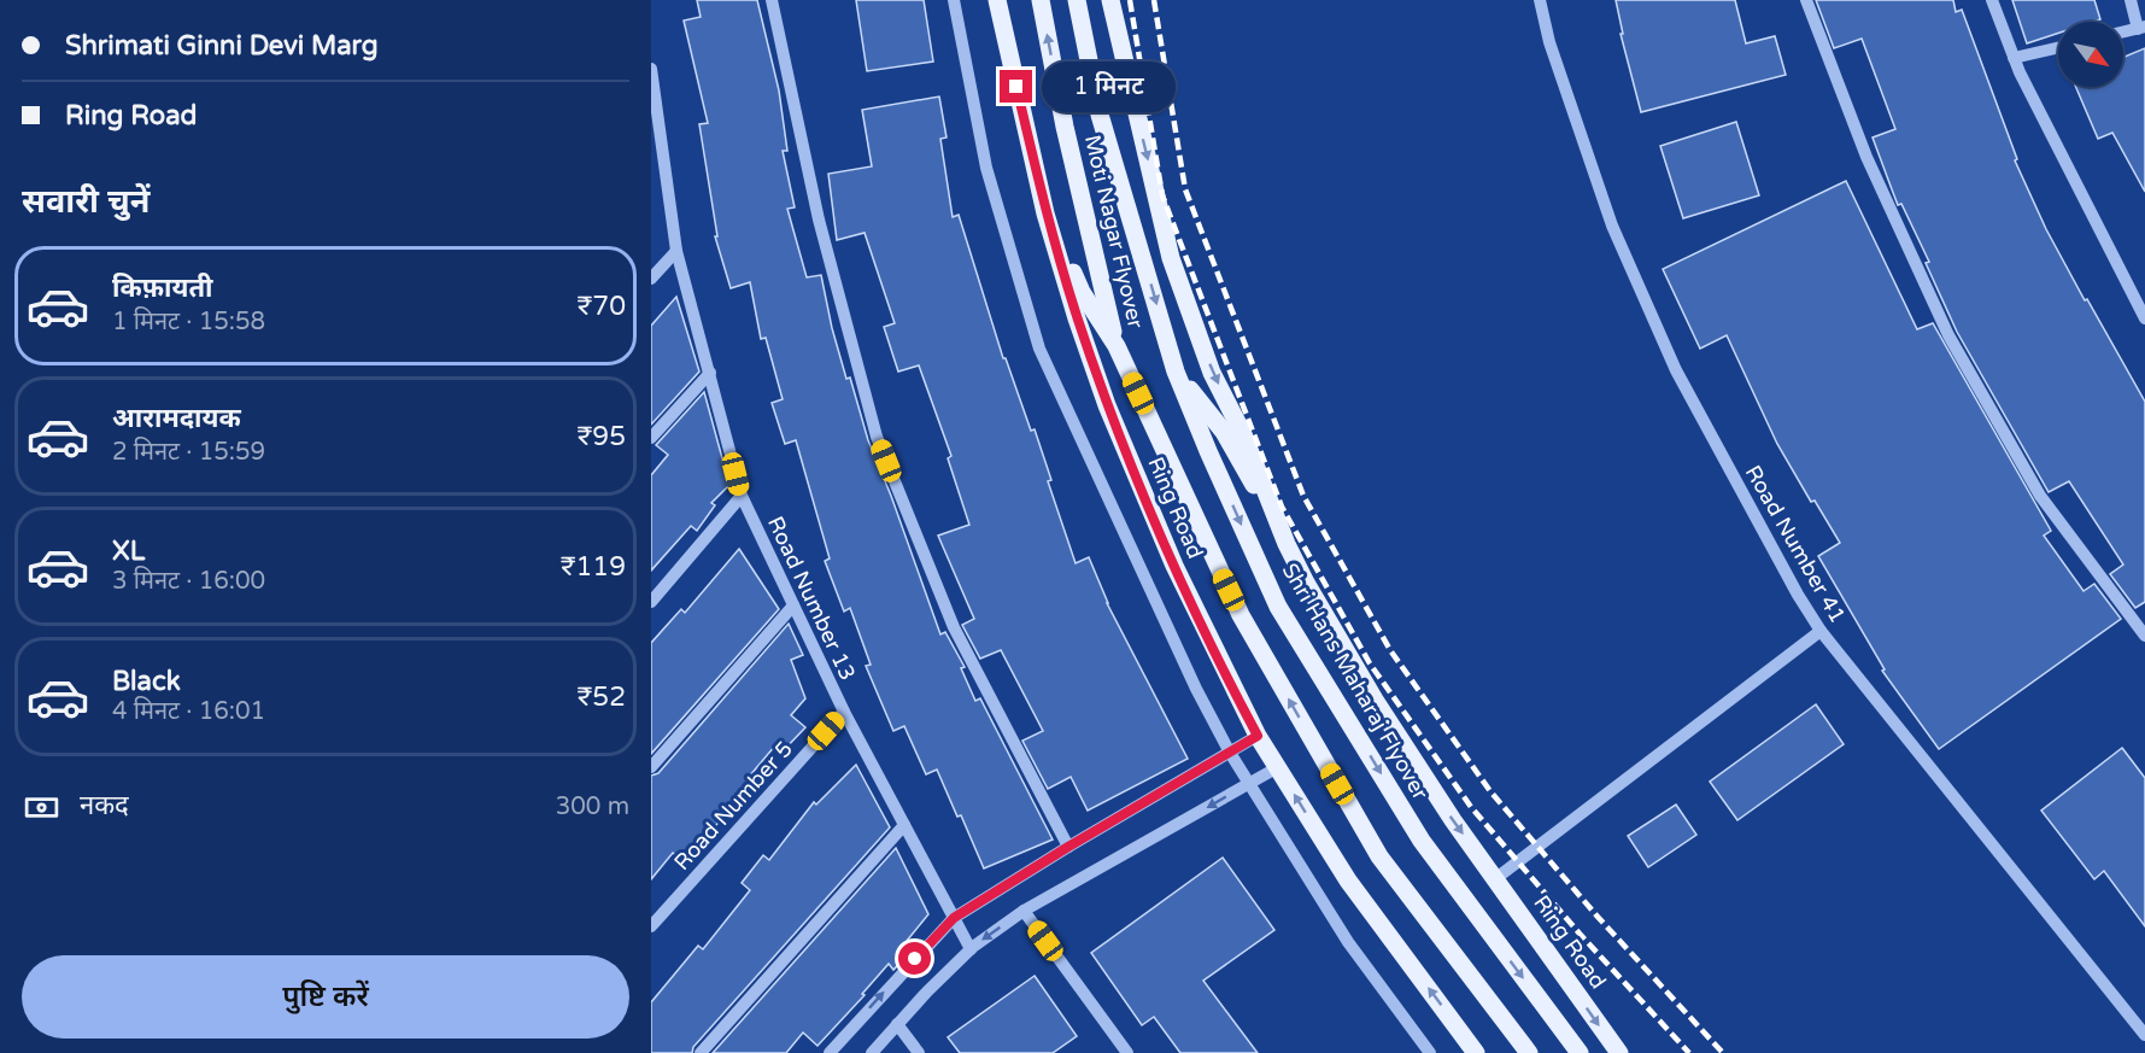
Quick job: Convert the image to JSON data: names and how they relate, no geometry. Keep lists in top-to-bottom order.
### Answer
{
  "streets": {
    "main road": ["Moti Nagar Flyover", "Ring Road", "Shri Hans Maharaj Flyover"],
    "street": ["Road Number 41", "Road Number 13", "Road Number 5"]
  },
  "crossings": [
    ["Road Number 13", "Road Number 5"]
  ],
  "north": "bottom right",
  "page": {
    "banner": ["Shrimati Ginni Devi Marg", "Ring Road"],
    "bubble": "1 मिनट",
    "heading": "सवारी चुनें",
    "list": [
      {
        "name": "किफ़ायती",
        "note": "1 मिनट · 15:58",
        "value": "₹70"
      },
      {
        "name": "आरामदायक",
        "note": "2 मिनट · 15:59",
        "value": "₹95"
      },
      {
        "name": "XL",
        "note": "3 मिनट · 16:00",
        "value": "₹119"
      },
      {
        "name": "Black",
        "note": "4 मिनट · 16:01",
        "value": "₹52"
      }
    ],
    "pay": ["नकद", "300 m"],
    "buttons": "पुष्टि करें"
  }
}
